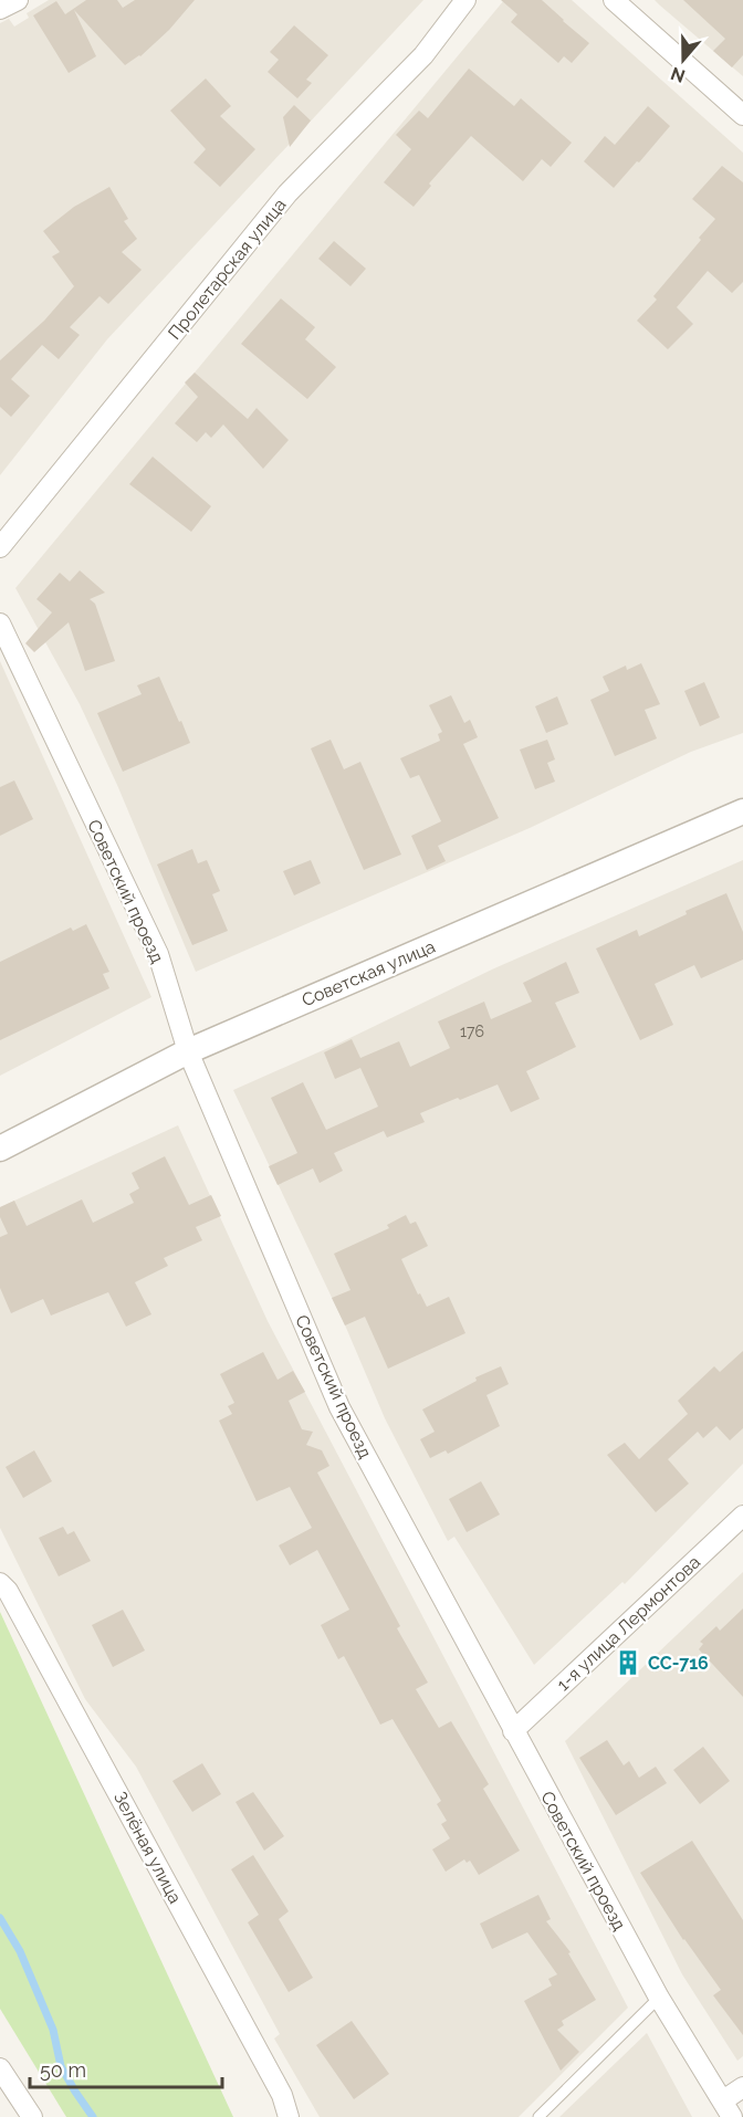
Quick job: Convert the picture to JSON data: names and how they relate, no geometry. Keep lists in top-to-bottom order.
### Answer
{
  "streets": {
    "street": [
      "Пролетарская улица",
      "Советский проезд",
      "Советская улица",
      "1-я улица Лермонтова",
      "Зелёная улица"
    ]
  },
  "crossings": [
    ["Советский проезд", "Советская улица"],
    ["Советский проезд", "1-я улица Лермонтова"]
  ],
  "places": {
    "building": ["СС-716"]
  },
  "house_numbers": ["176"],
  "scale_bar": "50 m",
  "north": "bottom"
}
